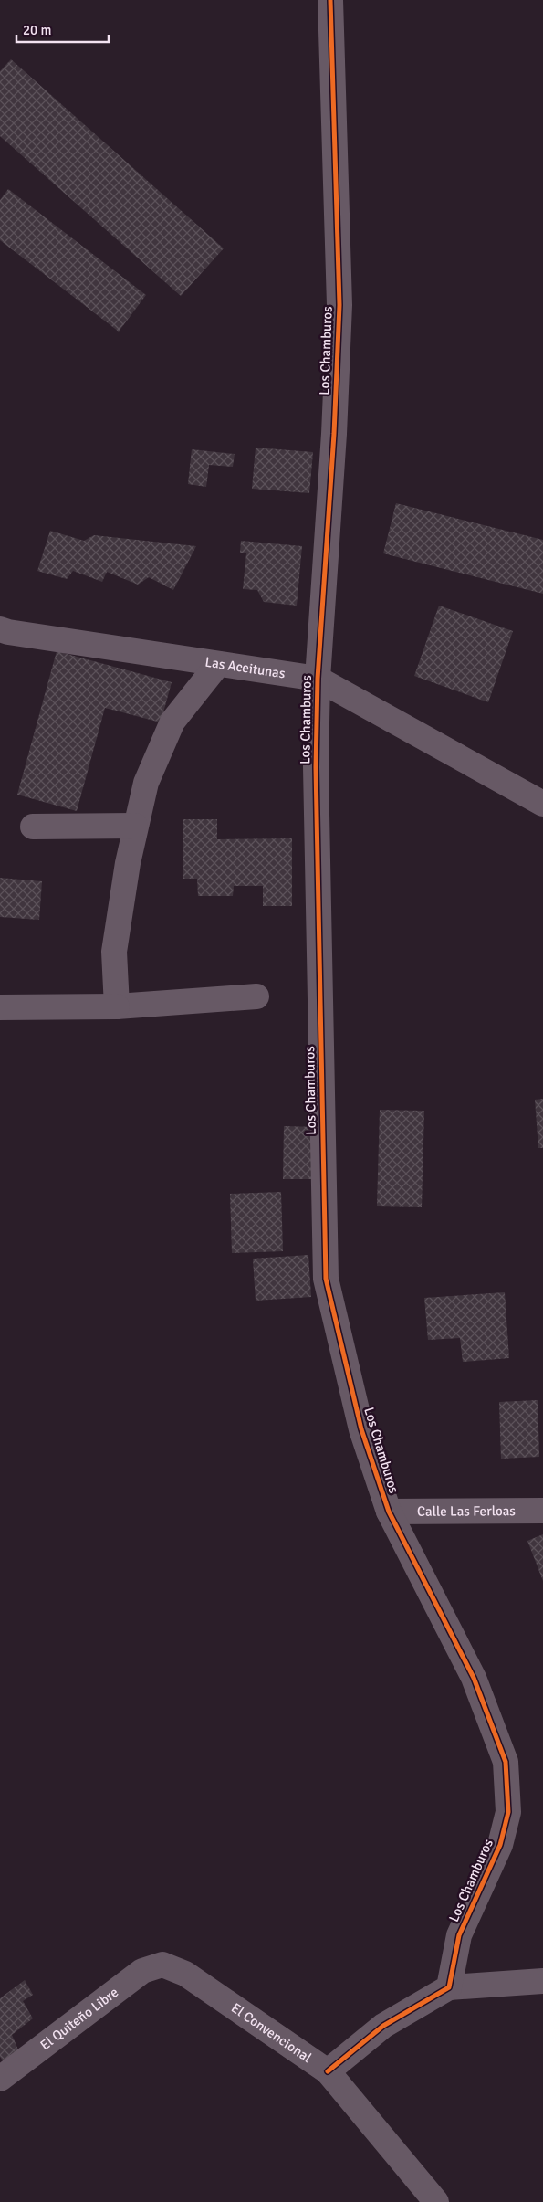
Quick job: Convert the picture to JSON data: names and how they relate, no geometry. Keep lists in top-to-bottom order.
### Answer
{
  "streets": {
    "street": [
      "Los Chamburos",
      "Las Aceitunas",
      "Calle Las Ferloas",
      "El Quiteño Libre",
      "El Convencional"
    ]
  },
  "crossings": [
    ["Los Chamburos", "Las Aceitunas"],
    ["Los Chamburos", "Calle Las Ferloas"],
    ["El Quiteño Libre", "El Convencional"]
  ],
  "scale_bar": "20 m"
}
